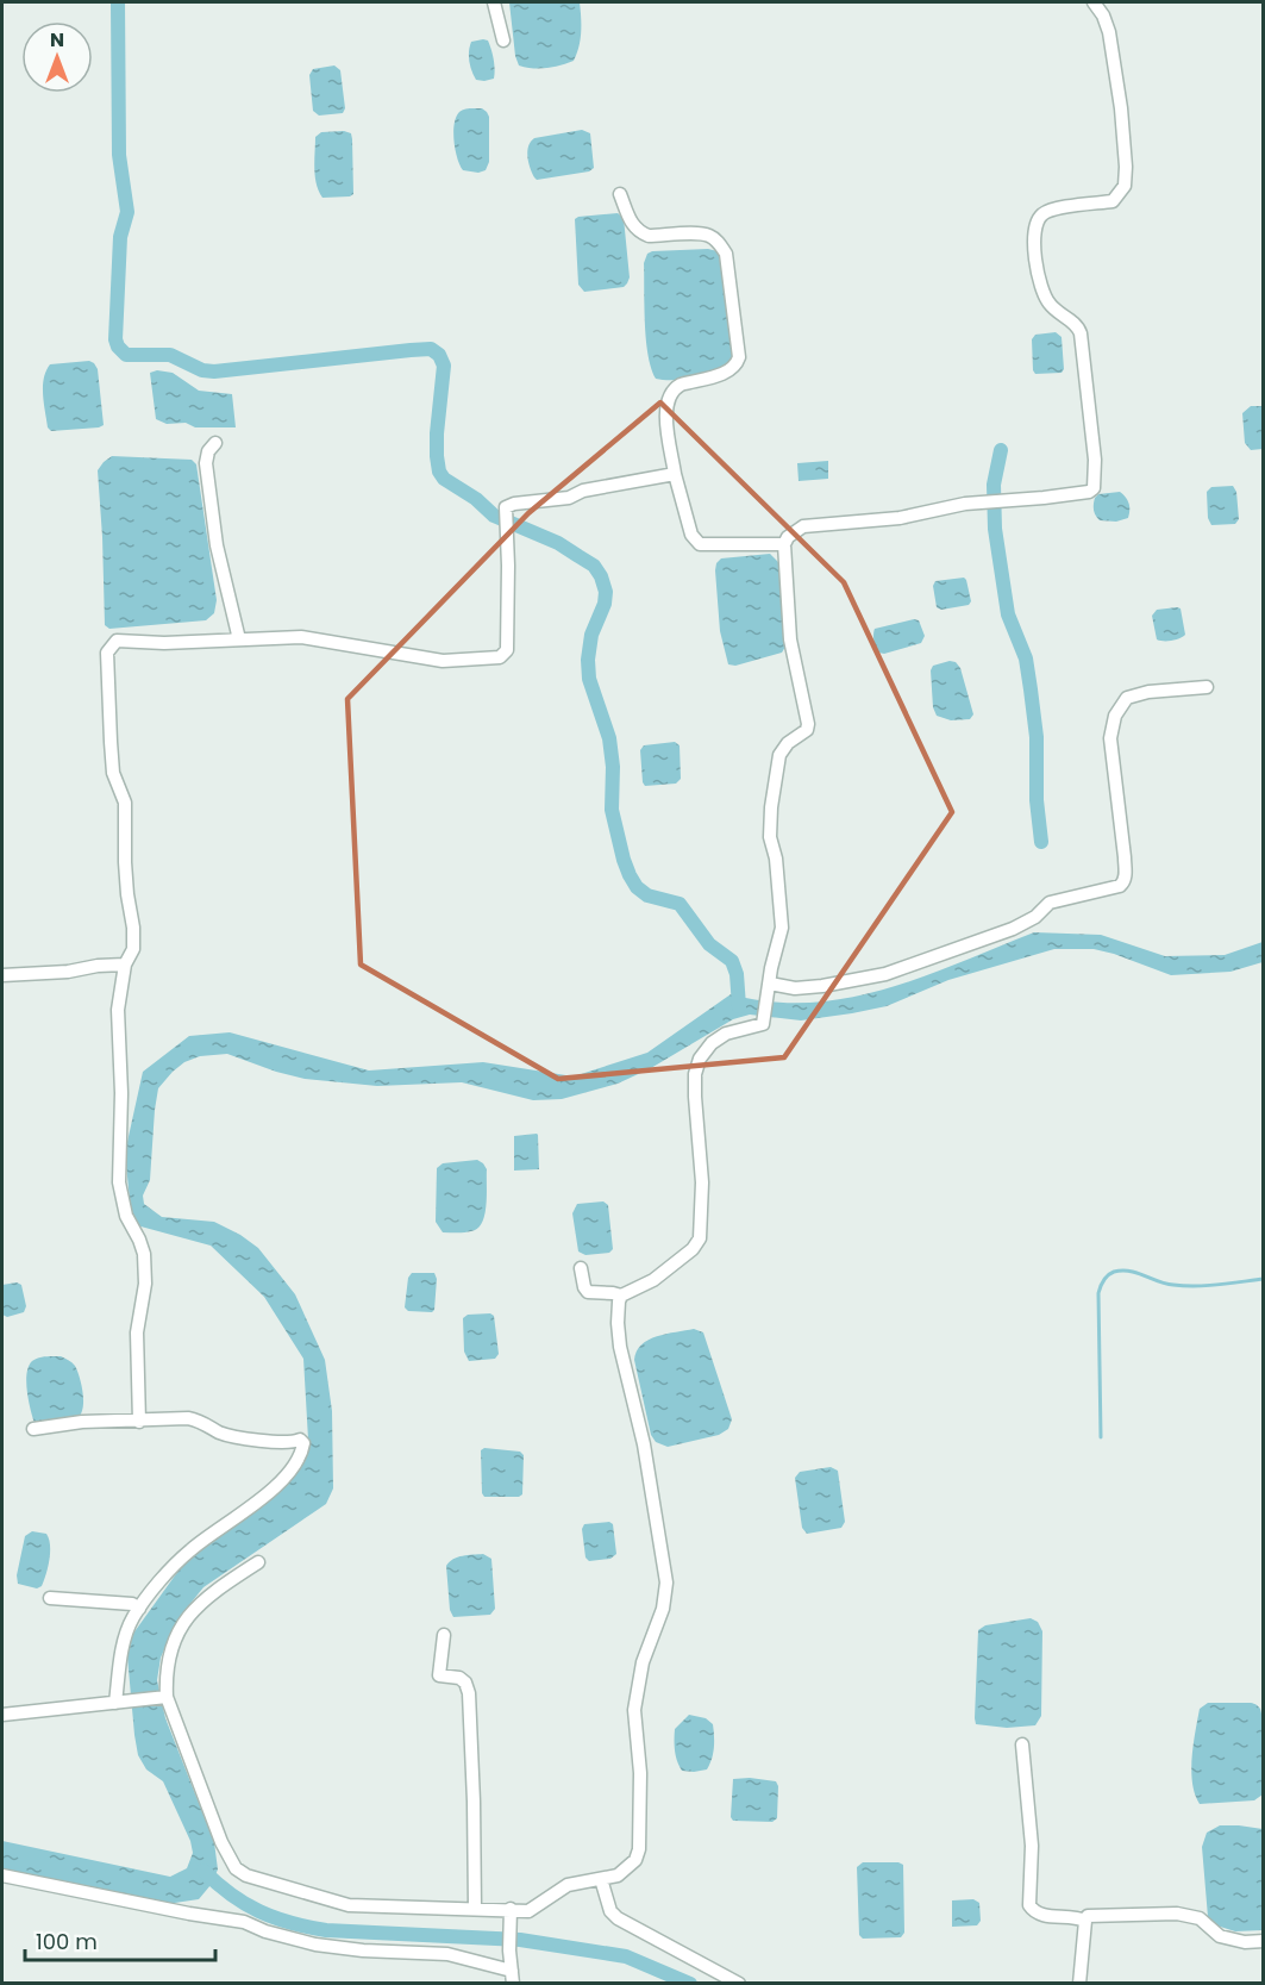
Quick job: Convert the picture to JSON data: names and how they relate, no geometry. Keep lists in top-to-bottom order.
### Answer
{
  "scale_bar": "100 m",
  "north": "top"
}
